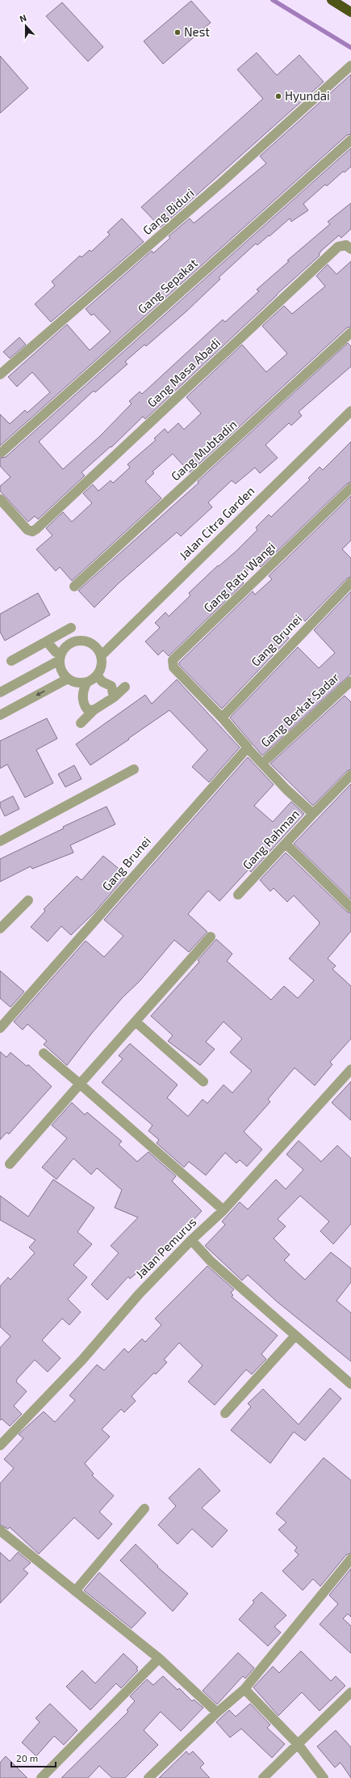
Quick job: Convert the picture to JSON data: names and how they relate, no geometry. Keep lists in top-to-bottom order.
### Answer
{
  "streets": {
    "street": [
      "Gang Biduri",
      "Gang Sepakat",
      "Gang Masa Abadi",
      "Gang Mubtadin",
      "Jalan Citra Garden",
      "Gang Ratu Wangi",
      "Gang Brunei",
      "Gang Berkat Sadar",
      "Gang Rahman",
      "Jalan Pemurus"
    ]
  },
  "crossings": [
    ["Gang Ratu Wangi", "Gang Brunei"],
    ["Gang Brunei", "Gang Rahman"]
  ],
  "places": ["Nest", "Hyundai"],
  "scale_bar": "20 m",
  "north": "top"
}
